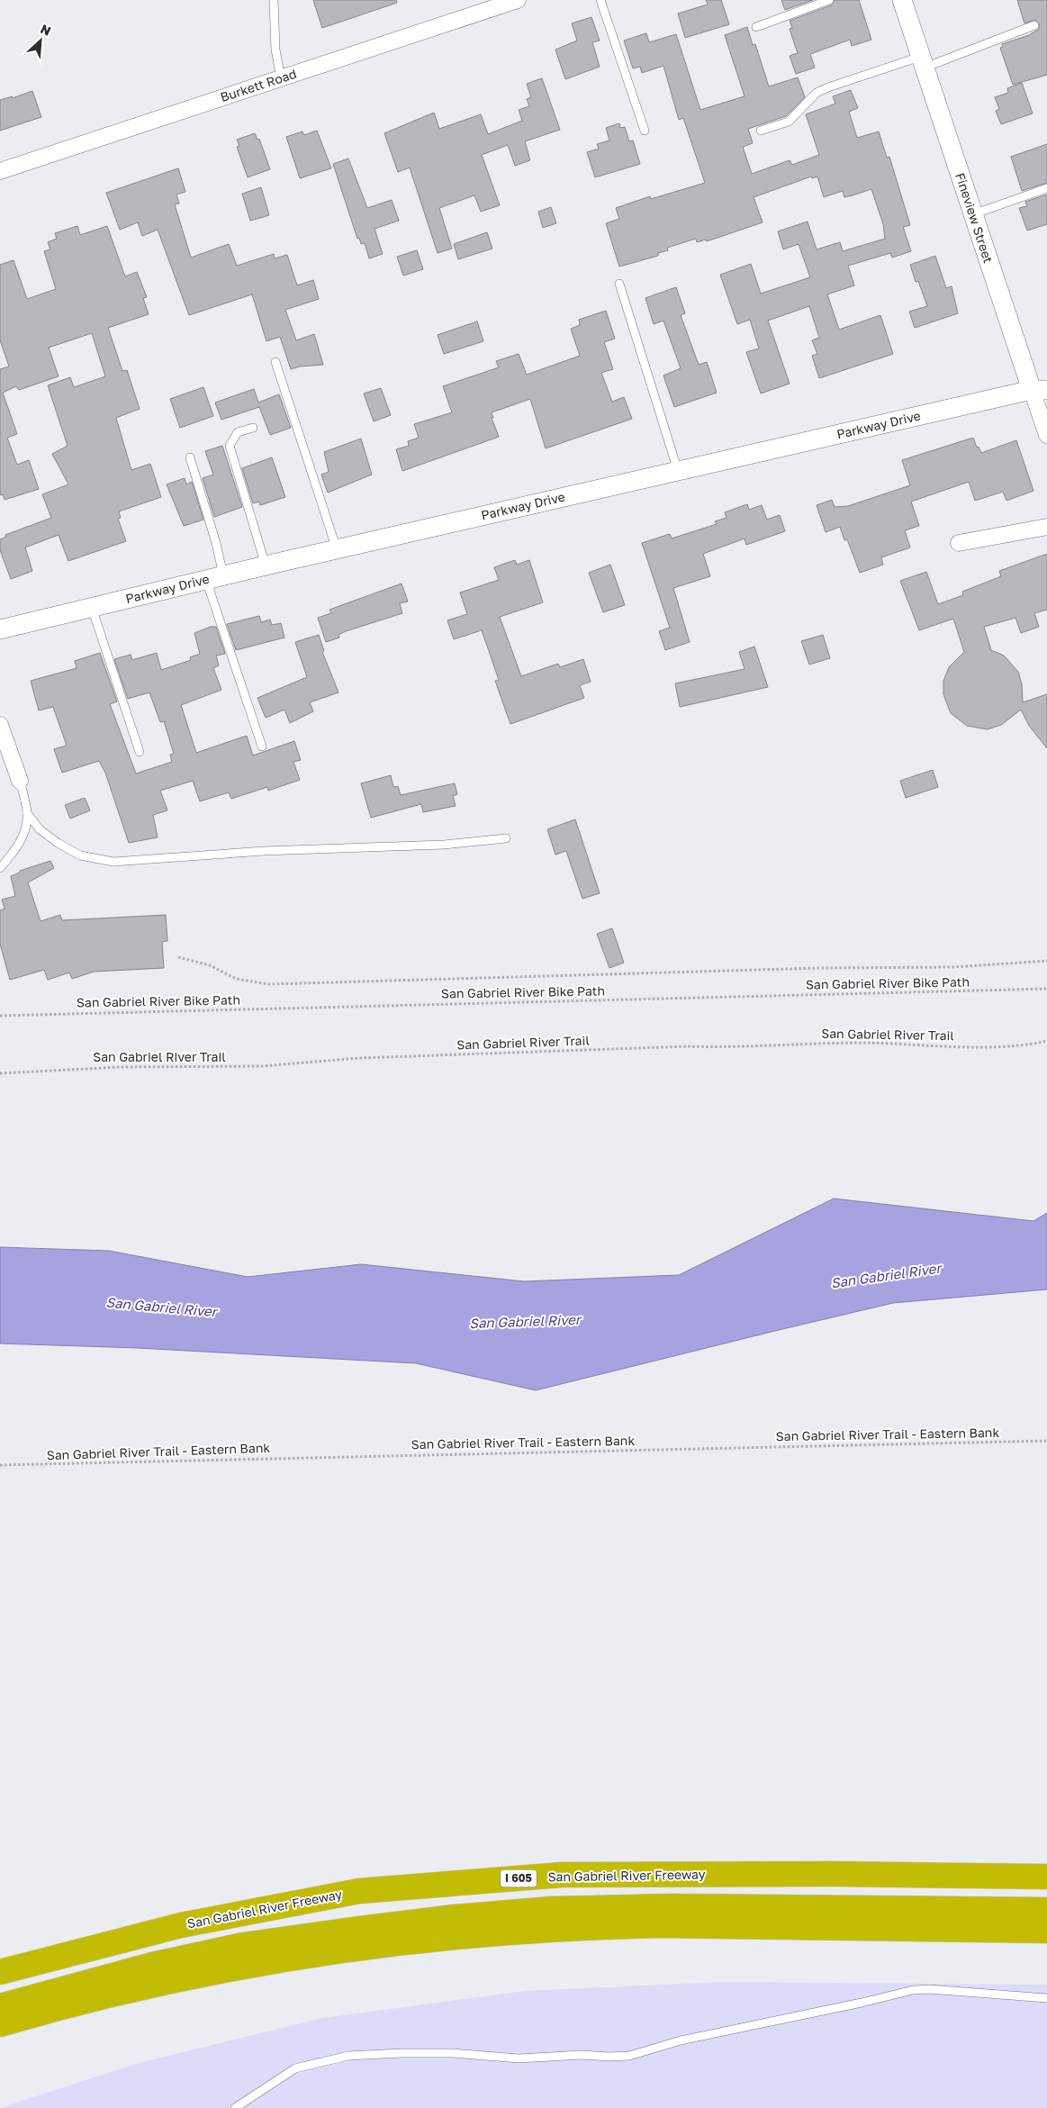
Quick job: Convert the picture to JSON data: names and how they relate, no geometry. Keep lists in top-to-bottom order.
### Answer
{
  "streets": {
    "highway": ["San Gabriel River Freeway", "I 605"],
    "street": ["Burkett Road", "Fineview Street", "Parkway Drive"],
    "path": ["San Gabriel River Bike Path", "San Gabriel River Trail", "San Gabriel River Trail - Eastern Bank"]
  },
  "crossings": [
    ["Fineview Street", "Parkway Drive"]
  ],
  "water": ["San Gabriel River"],
  "north": "top right"
}
